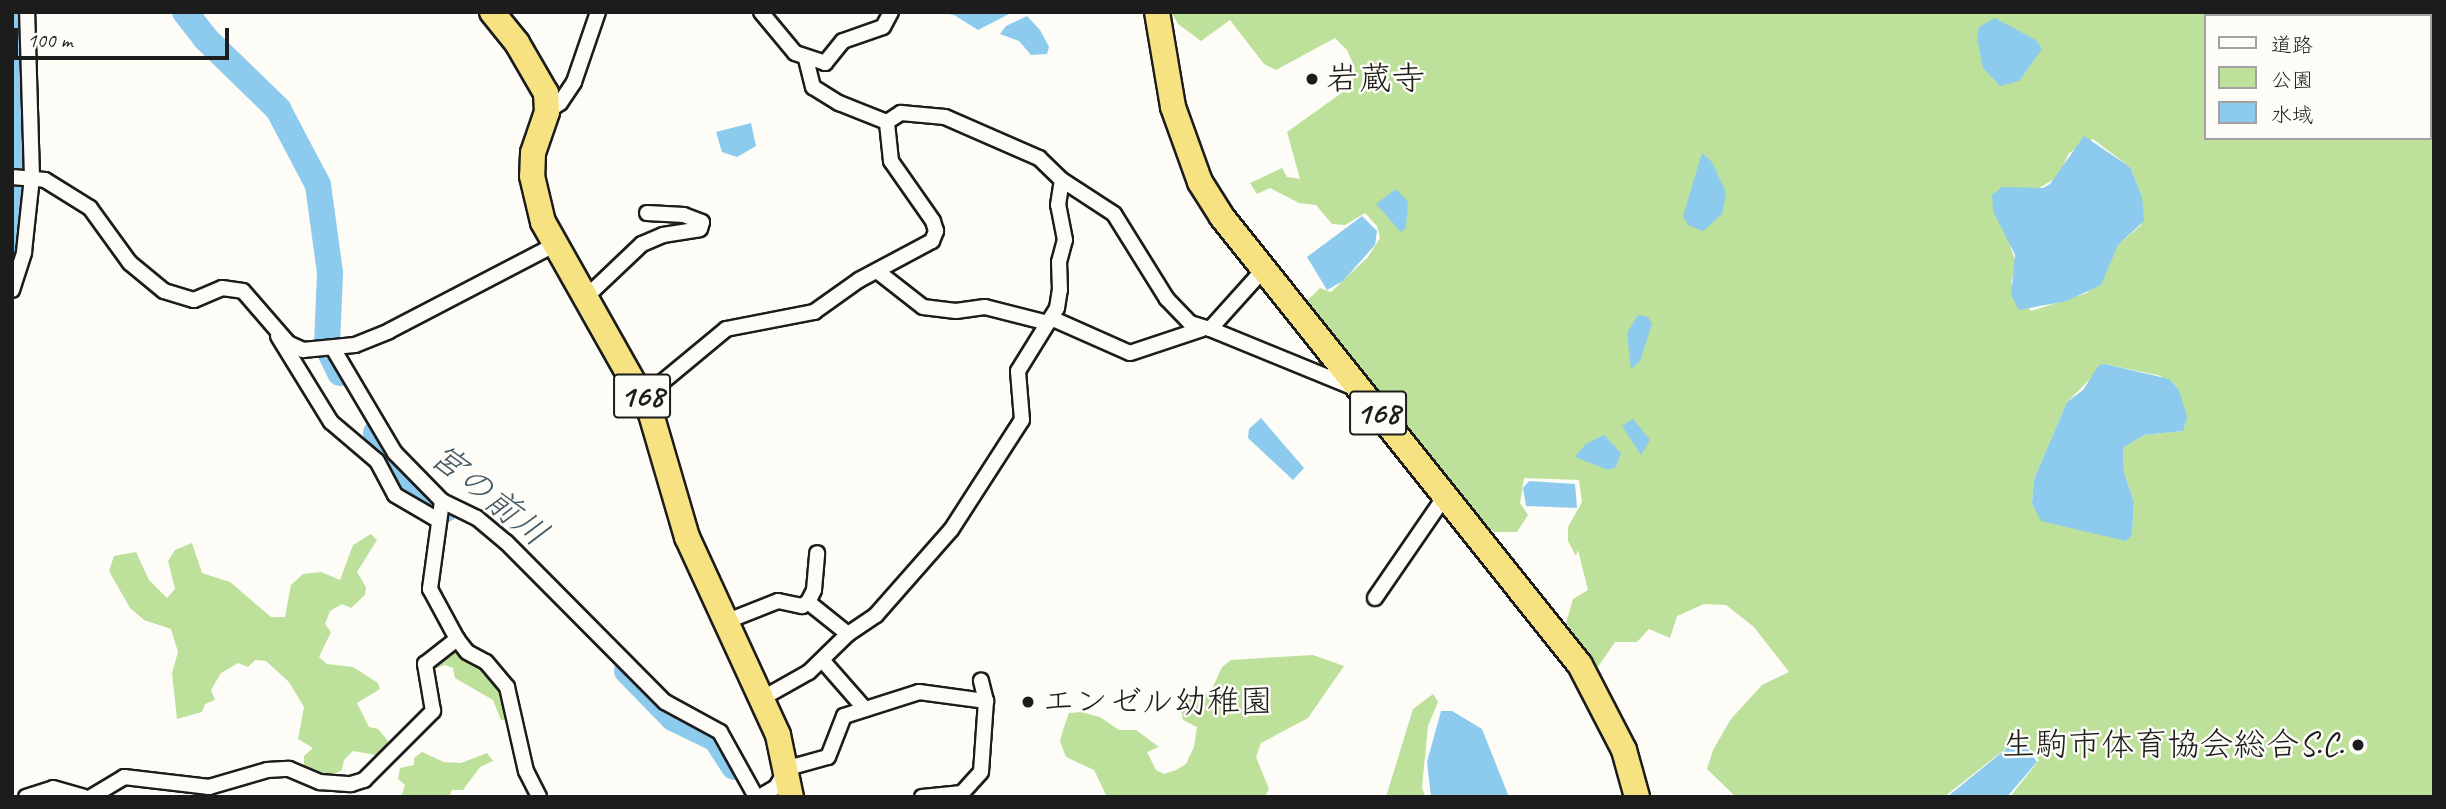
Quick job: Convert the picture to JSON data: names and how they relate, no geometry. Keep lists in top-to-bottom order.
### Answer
{
  "streets": {
    "highway": ["168"]
  },
  "water": ["宮の前川"],
  "places": ["岩蔵寺", "エンゼル幼稚園", "生駒市体育協会総合S.C."],
  "legend": ["道路", "公園", "水域"],
  "scale_bar": "100 m"
}
